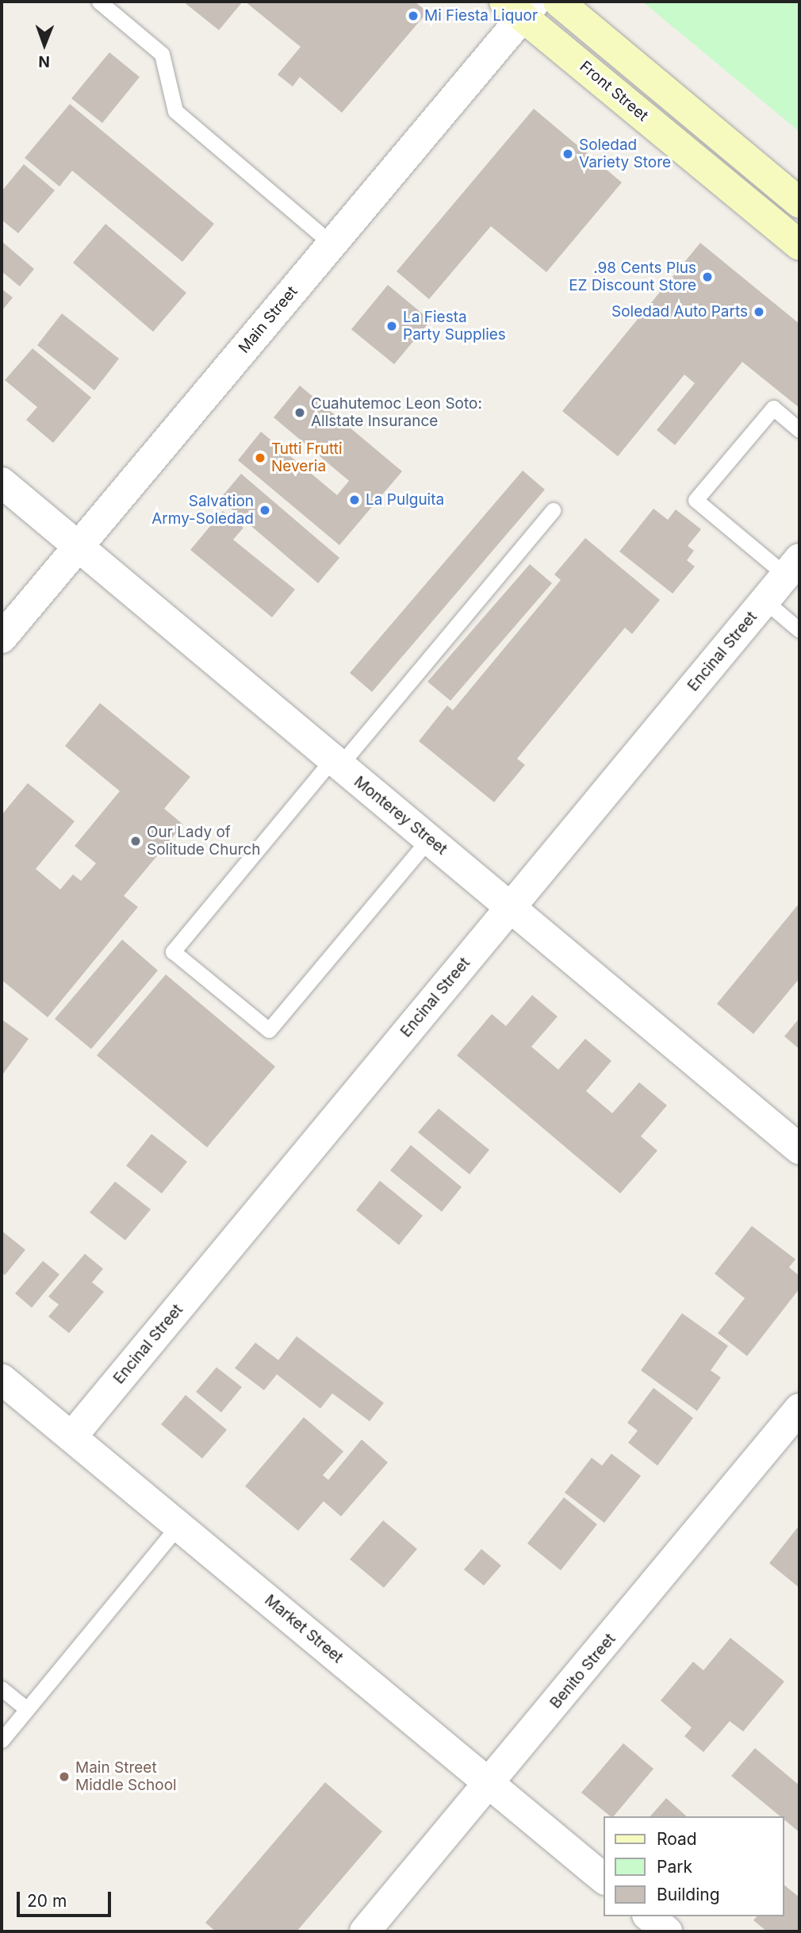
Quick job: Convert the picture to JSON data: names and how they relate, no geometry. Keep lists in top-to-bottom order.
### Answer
{
  "streets": {
    "main road": ["Front Street"],
    "street": [
      "Main Street",
      "Encinal Street",
      "Monterey Street",
      "Market Street",
      "Benito Street"
    ]
  },
  "crossings": [
    ["Front Street", "Main Street"],
    ["Main Street", "Monterey Street"],
    ["Encinal Street", "Monterey Street"],
    ["Encinal Street", "Market Street"],
    ["Market Street", "Benito Street"]
  ],
  "places": [
    "Mi Fiesta Liquor",
    "Soledad Variety Store",
    ".98 Cents Plus EZ Discount Store",
    "Soledad Auto Parts",
    "La Fiesta Party Supplies",
    "Cuahutemoc Leon Soto: Allstate Insurance",
    "Tutti Frutti Neveria",
    "La Pulguita",
    "Salvation Army-Soledad",
    "Our Lady of Solitude Church",
    "Main Street Middle School"
  ],
  "legend": ["Road", "Park", "Building"],
  "scale_bar": "20 m",
  "north": "bottom"
}
